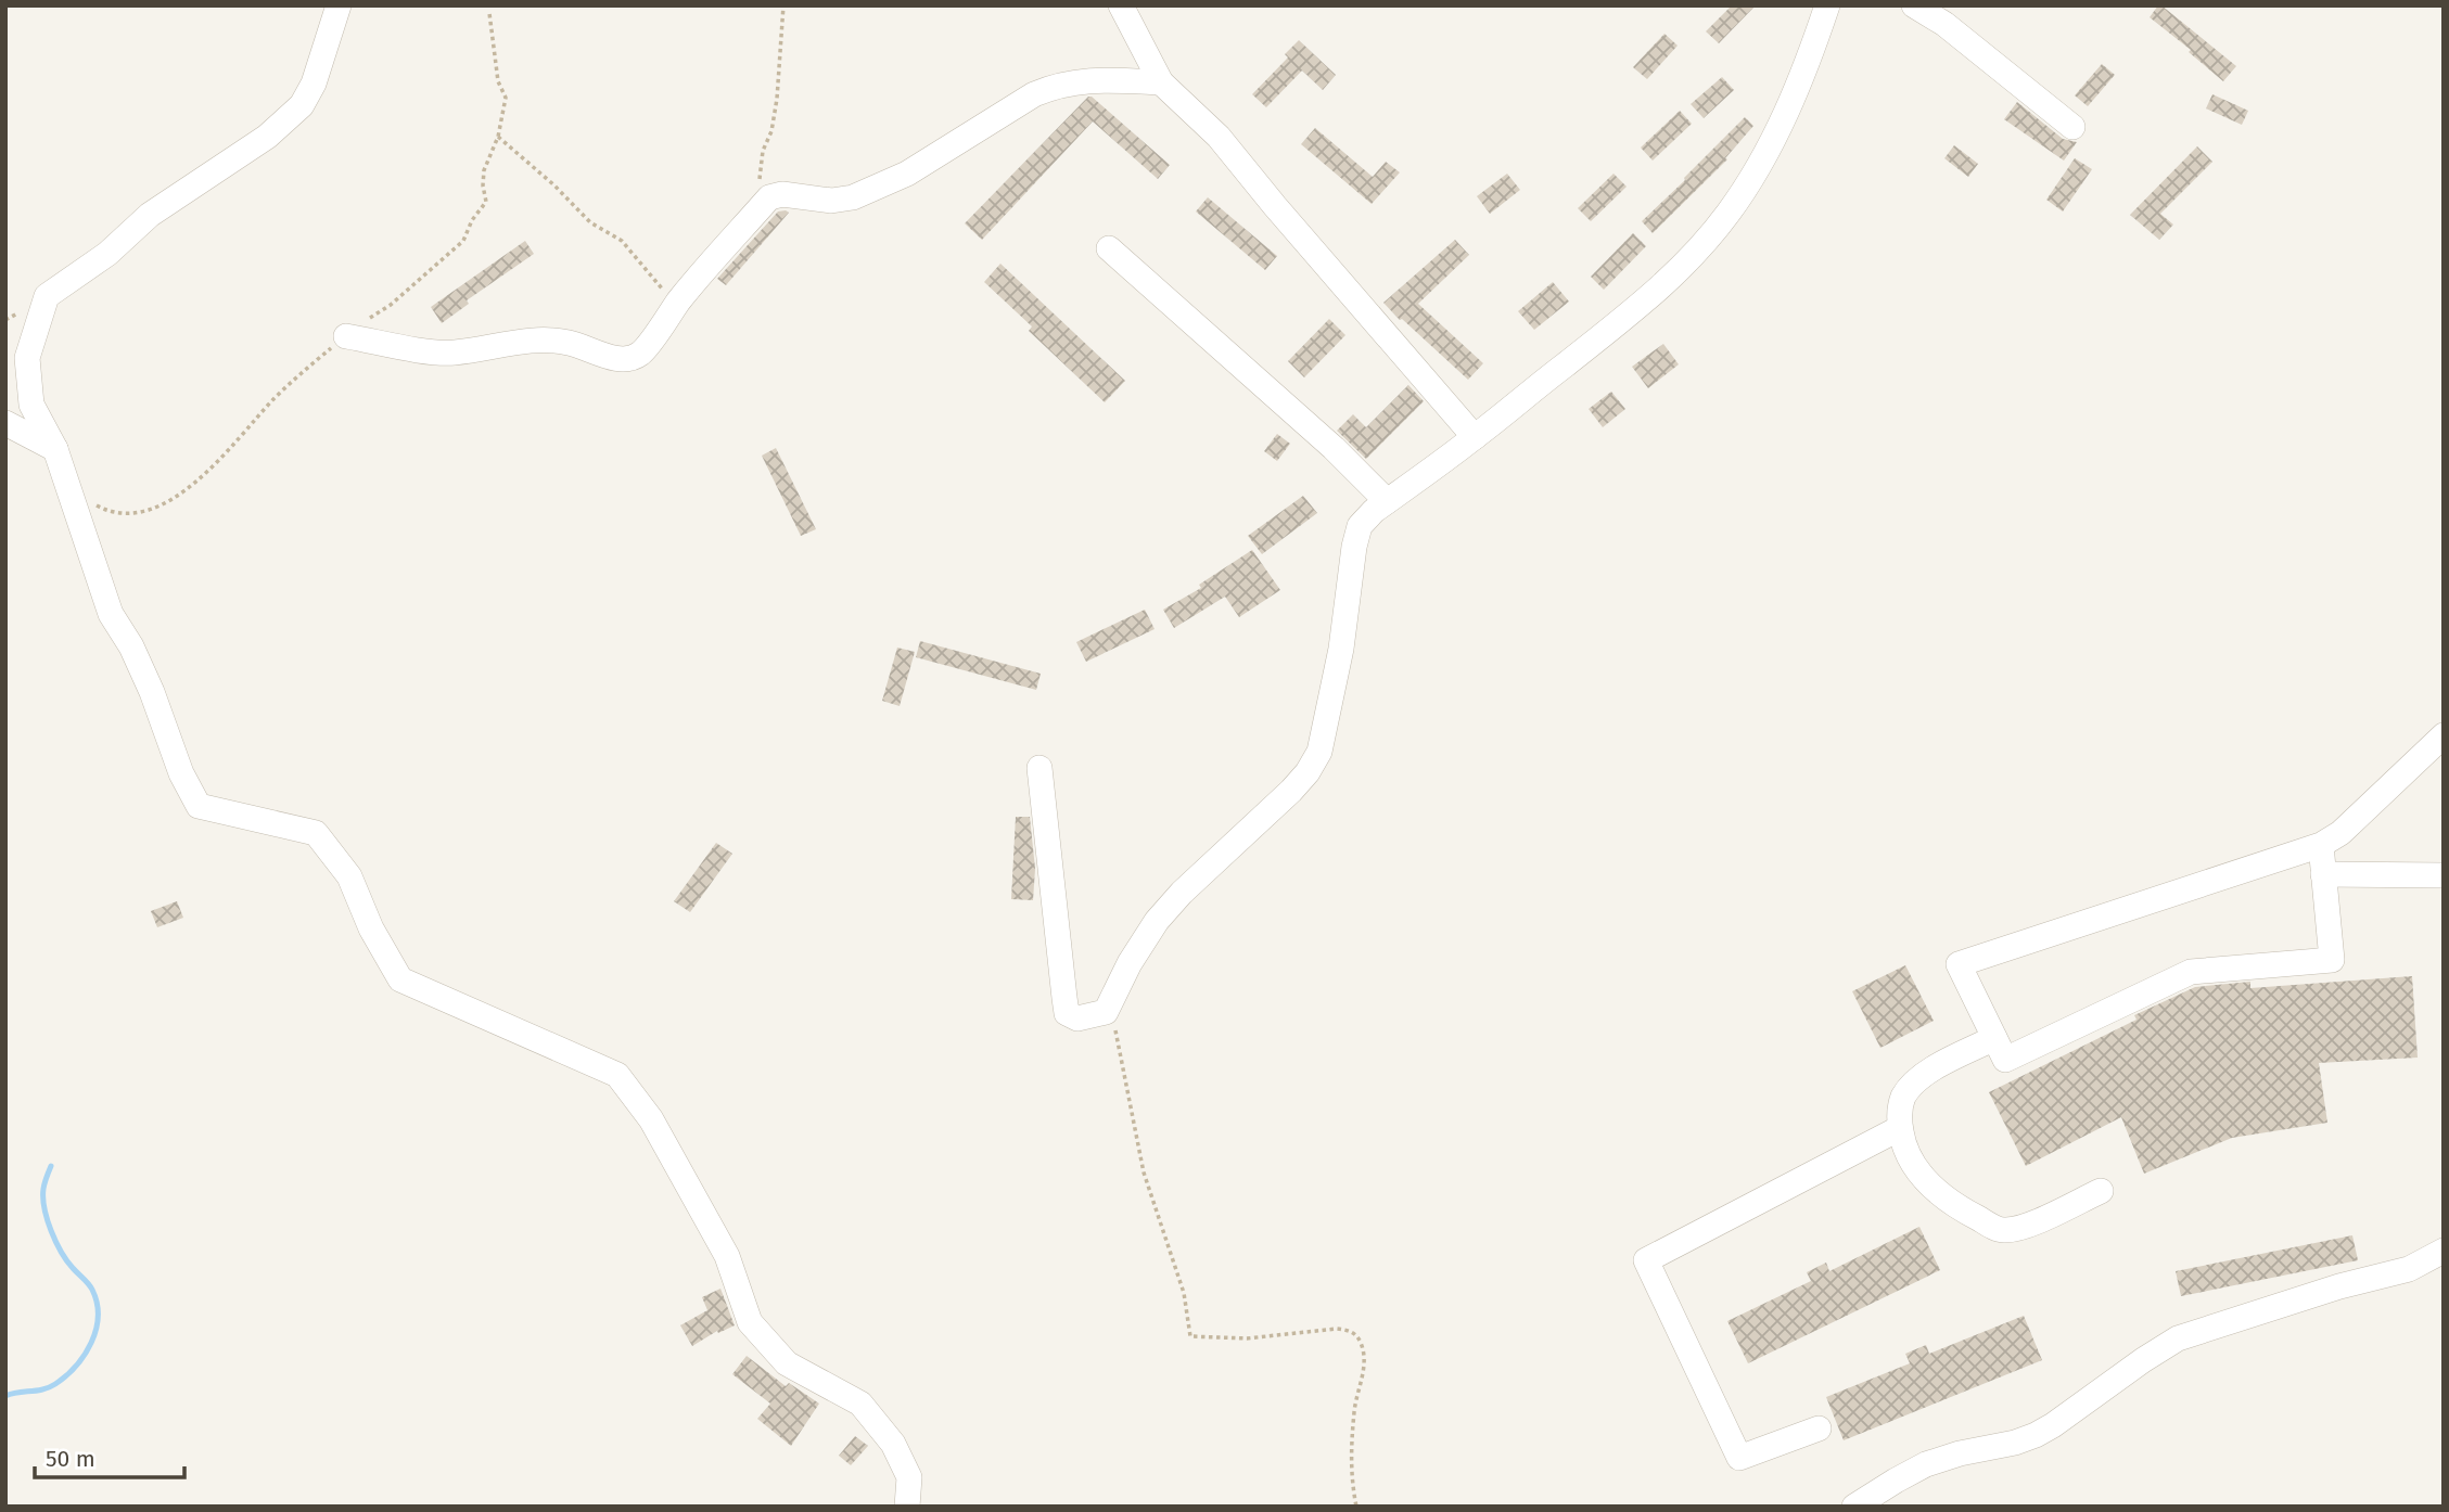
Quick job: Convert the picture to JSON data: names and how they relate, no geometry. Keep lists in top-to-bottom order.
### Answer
{
  "scale_bar": "50 m"
}
